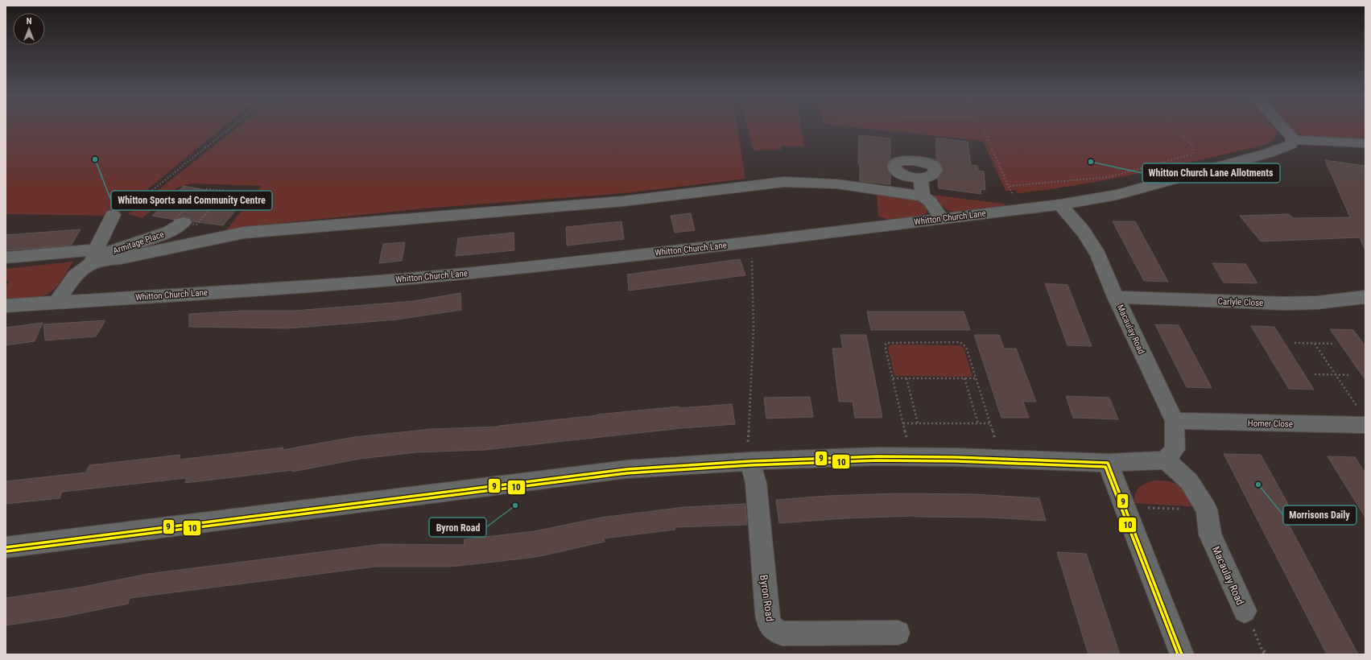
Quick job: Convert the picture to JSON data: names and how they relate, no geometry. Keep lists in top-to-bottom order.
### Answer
{
  "streets": {
    "street": [
      "Whitton Church Lane",
      "Armitage Place",
      "Carlyle Close",
      "Macaulay Road",
      "Homer Close",
      "Byron Road"
    ]
  },
  "crossings": [
    ["Whitton Church Lane", "Armitage Place"],
    ["Whitton Church Lane", "Macaulay Road"],
    ["Carlyle Close", "Macaulay Road"],
    ["Macaulay Road", "Homer Close"]
  ],
  "places": [
    "Whitton Sports and Community Centre",
    "Whitton Church Lane Allotments",
    "Morrisons Daily",
    "Byron Road"
  ],
  "lines": ["transit line 9", "transit line 10"],
  "north": "top"
}
